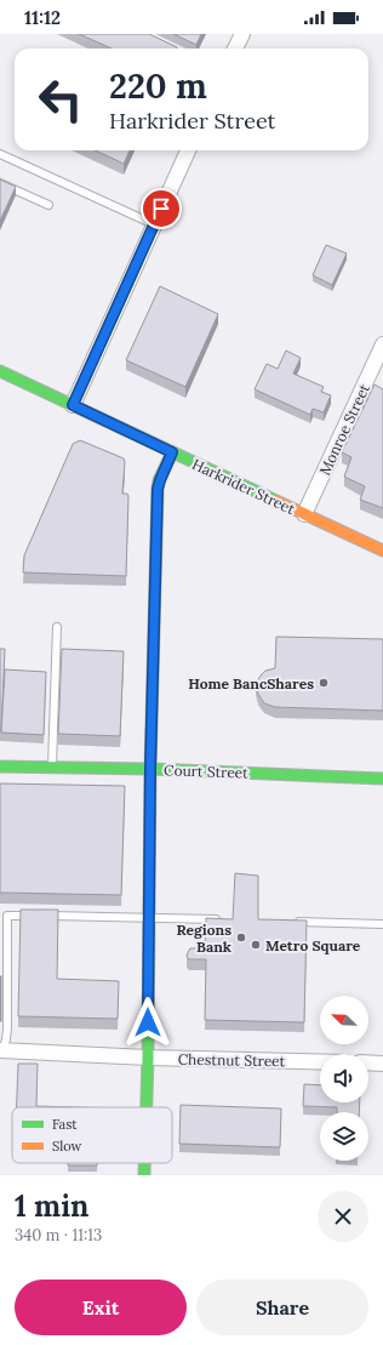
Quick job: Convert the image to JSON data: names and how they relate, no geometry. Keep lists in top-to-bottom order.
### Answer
{
  "streets": {
    "street": [
      "Monroe Street",
      "Harkrider Street",
      "Court Street",
      "Chestnut Street"
    ]
  },
  "crossings": [
    ["Monroe Street", "Harkrider Street"]
  ],
  "places": ["Home BancShares", "Regions Bank", "Metro Square"],
  "legend": ["Fast", "Slow"],
  "north": "top left",
  "page": {
    "status": "11:12",
    "turn": ["220 m", "Harkrider Street"],
    "heading": ["1 min", "340 m · 11:13"],
    "buttons": ["Exit", "Share"]
  }
}
